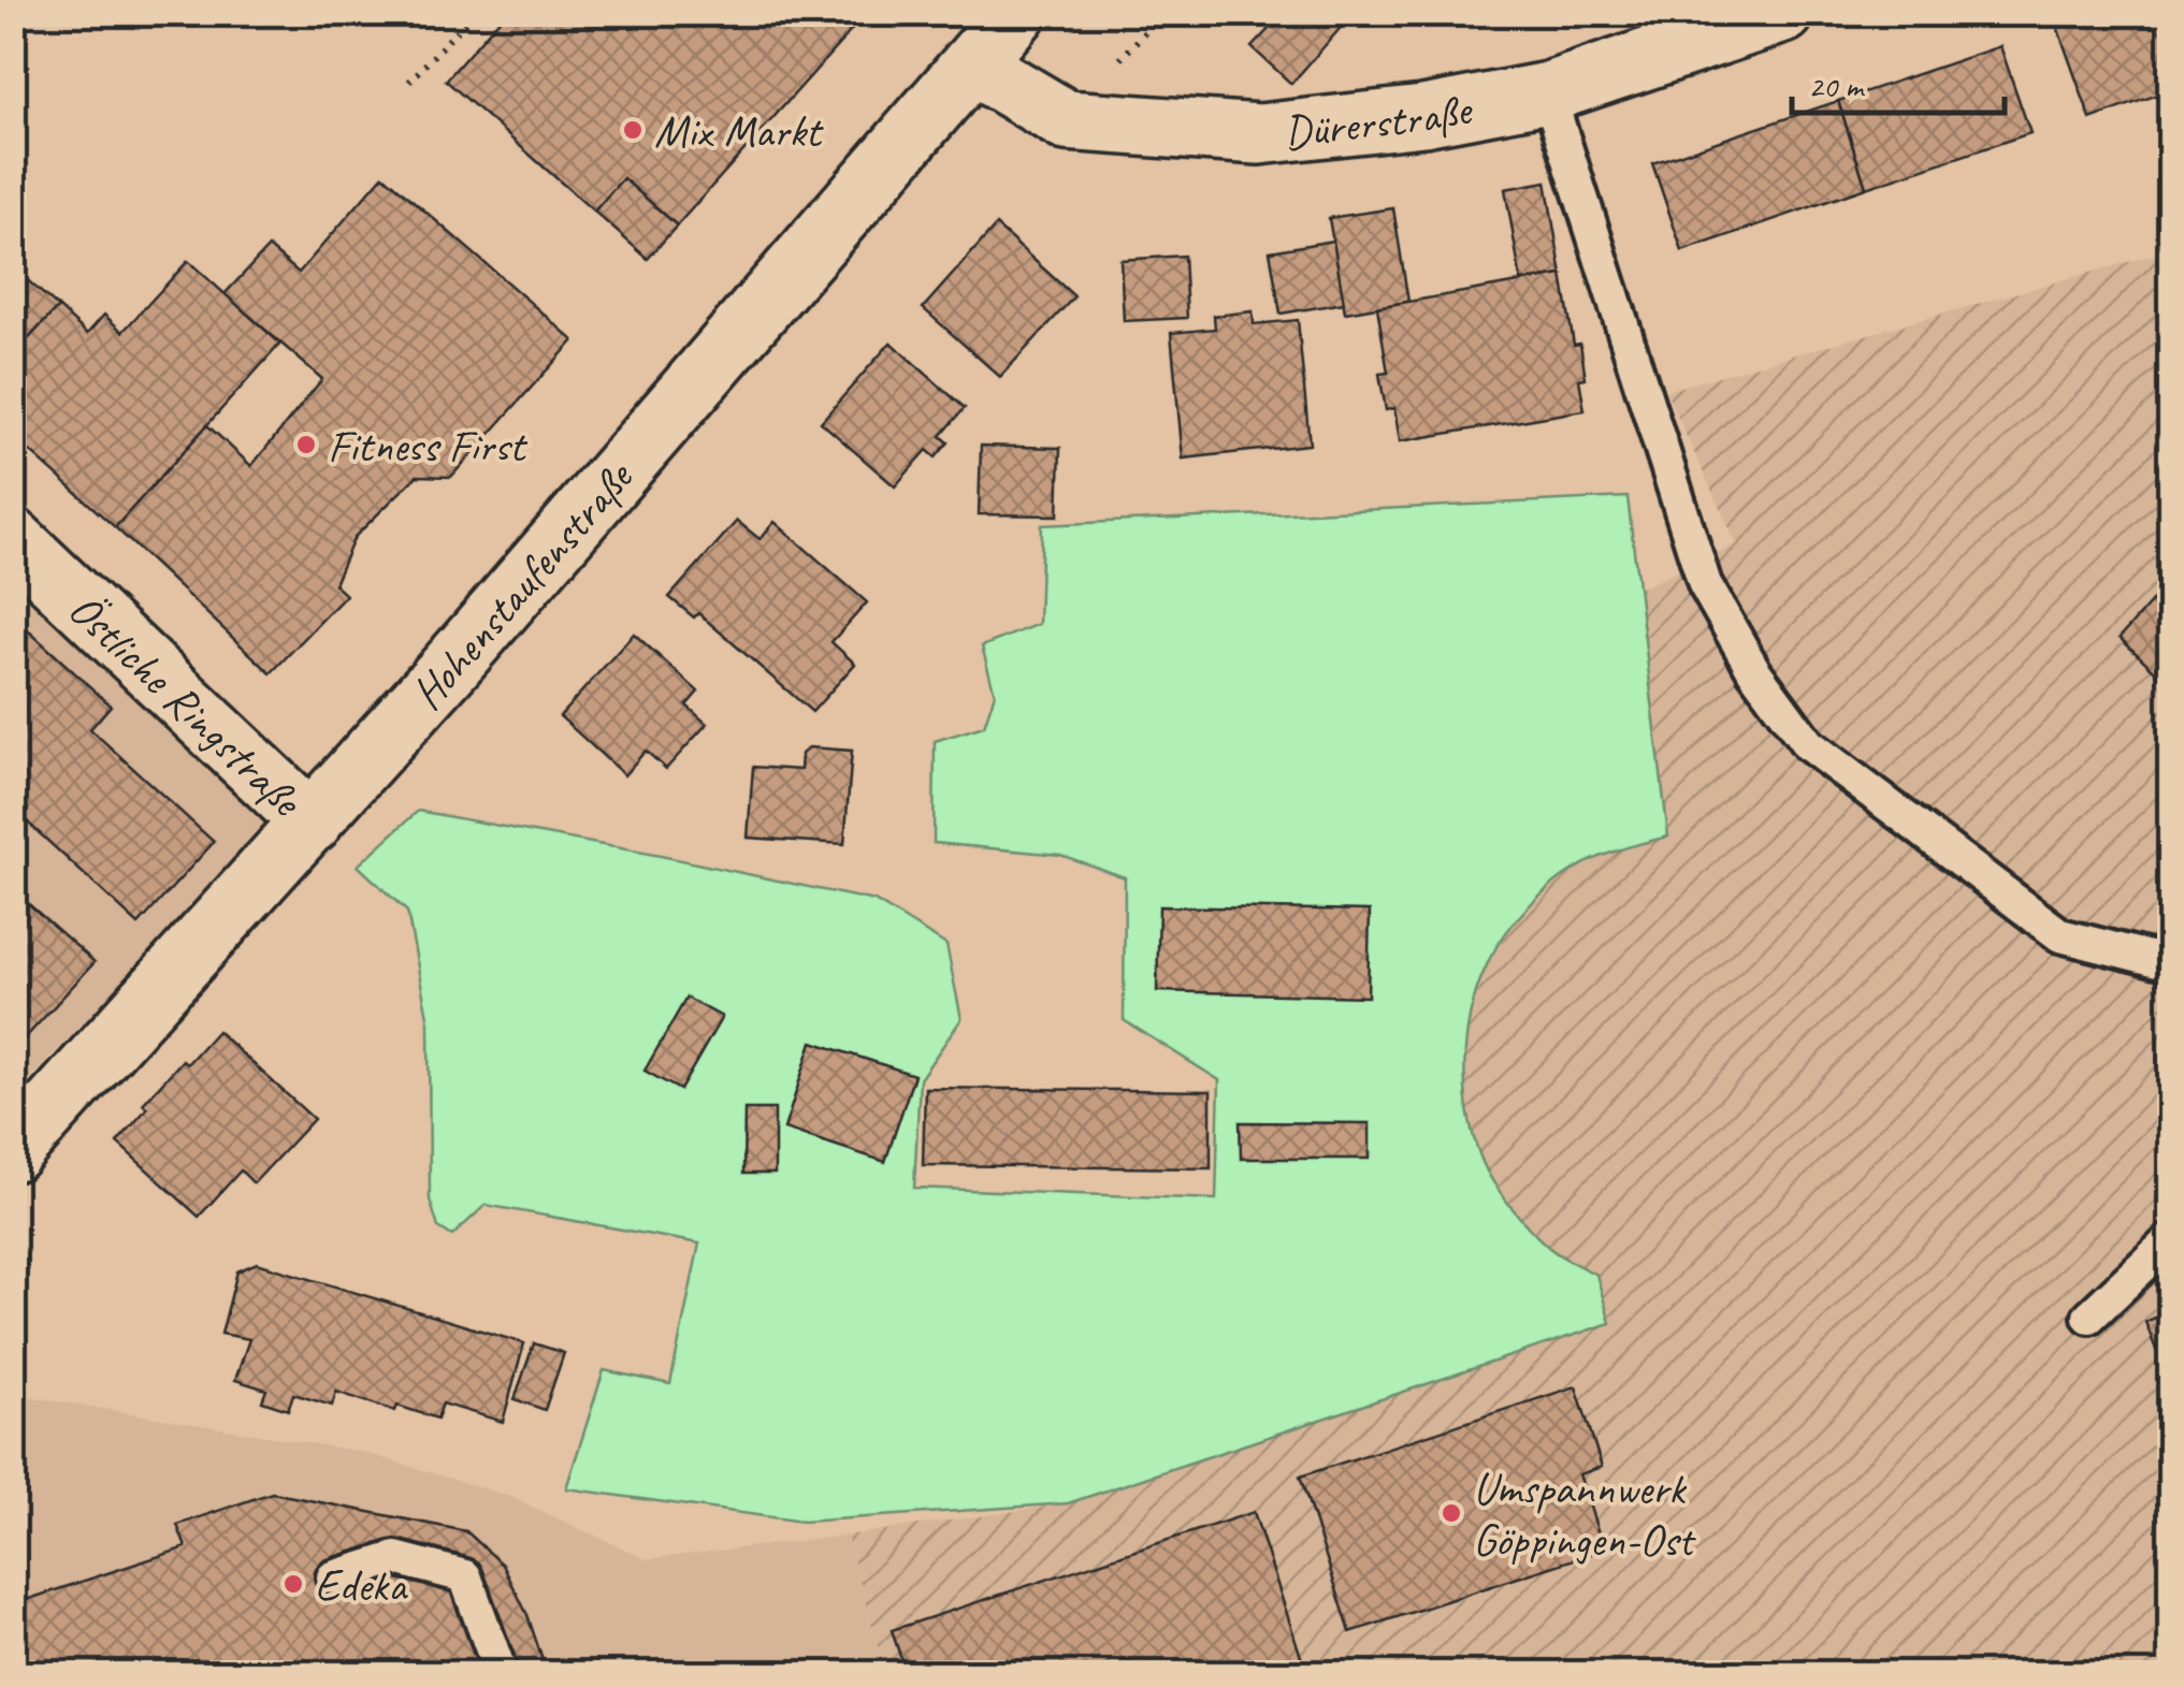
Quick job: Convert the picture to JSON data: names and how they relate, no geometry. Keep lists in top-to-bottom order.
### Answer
{
  "streets": {
    "main road": ["Dürerstraße", "Hohenstaufenstraße", "Östliche Ringstraße"]
  },
  "crossings": [
    ["Dürerstraße", "Hohenstaufenstraße"],
    ["Hohenstaufenstraße", "Östliche Ringstraße"]
  ],
  "places": [
    "Mix Markt",
    "Fitness First",
    "Umspannwerk Göppingen-Ost",
    "Edeka"
  ],
  "scale_bar": "20 m"
}
